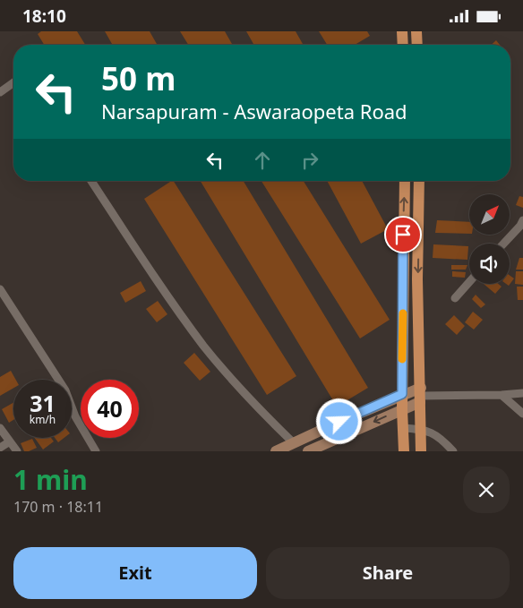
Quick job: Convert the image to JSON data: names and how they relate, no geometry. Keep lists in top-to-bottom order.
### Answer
{
  "north": "top right",
  "page": {
    "status": "18:10",
    "turn": ["50 m", "Narsapuram - Aswaraopeta Road"],
    "speed": "31 km/h",
    "limit": "40",
    "heading": ["1 min", "170 m · 18:11"],
    "buttons": ["Exit", "Share"]
  }
}
